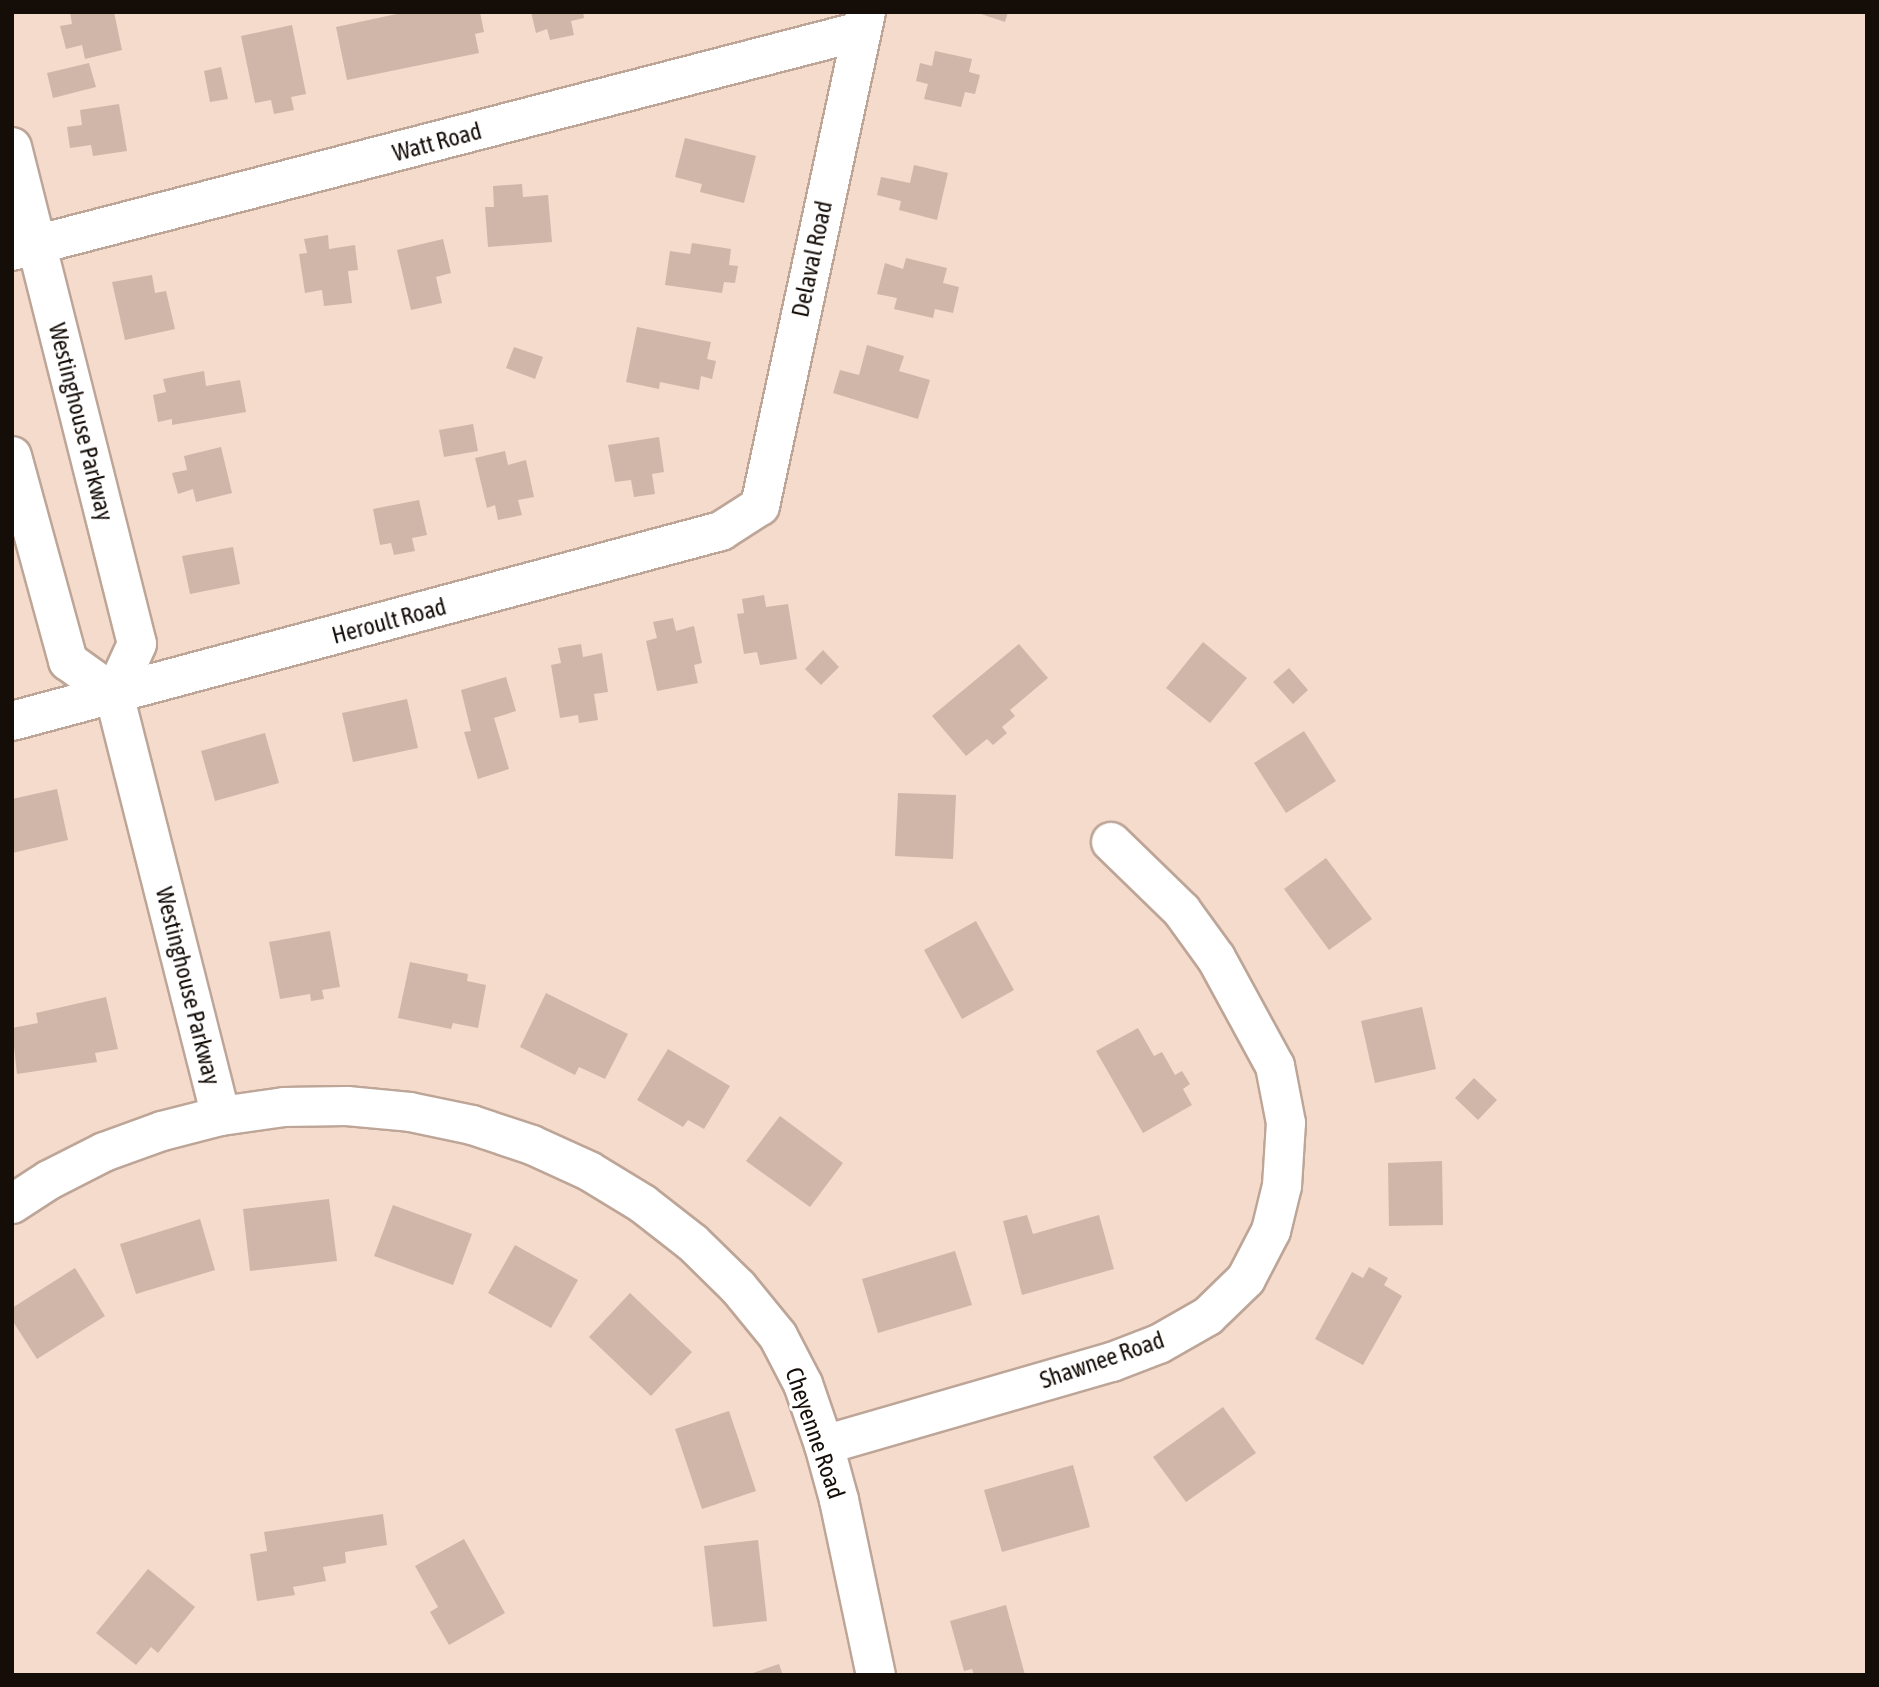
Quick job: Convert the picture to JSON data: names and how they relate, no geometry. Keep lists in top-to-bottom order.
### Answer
{
  "streets": {
    "street": [
      "Watt Road",
      "Delaval Road",
      "Westinghouse Parkway",
      "Heroult Road",
      "Shawnee Road",
      "Cheyenne Road"
    ]
  },
  "crossings": [
    ["Watt Road", "Delaval Road"],
    ["Watt Road", "Westinghouse Parkway"],
    ["Delaval Road", "Heroult Road"],
    ["Westinghouse Parkway", "Heroult Road"],
    ["Westinghouse Parkway", "Cheyenne Road"],
    ["Shawnee Road", "Cheyenne Road"]
  ]
}
